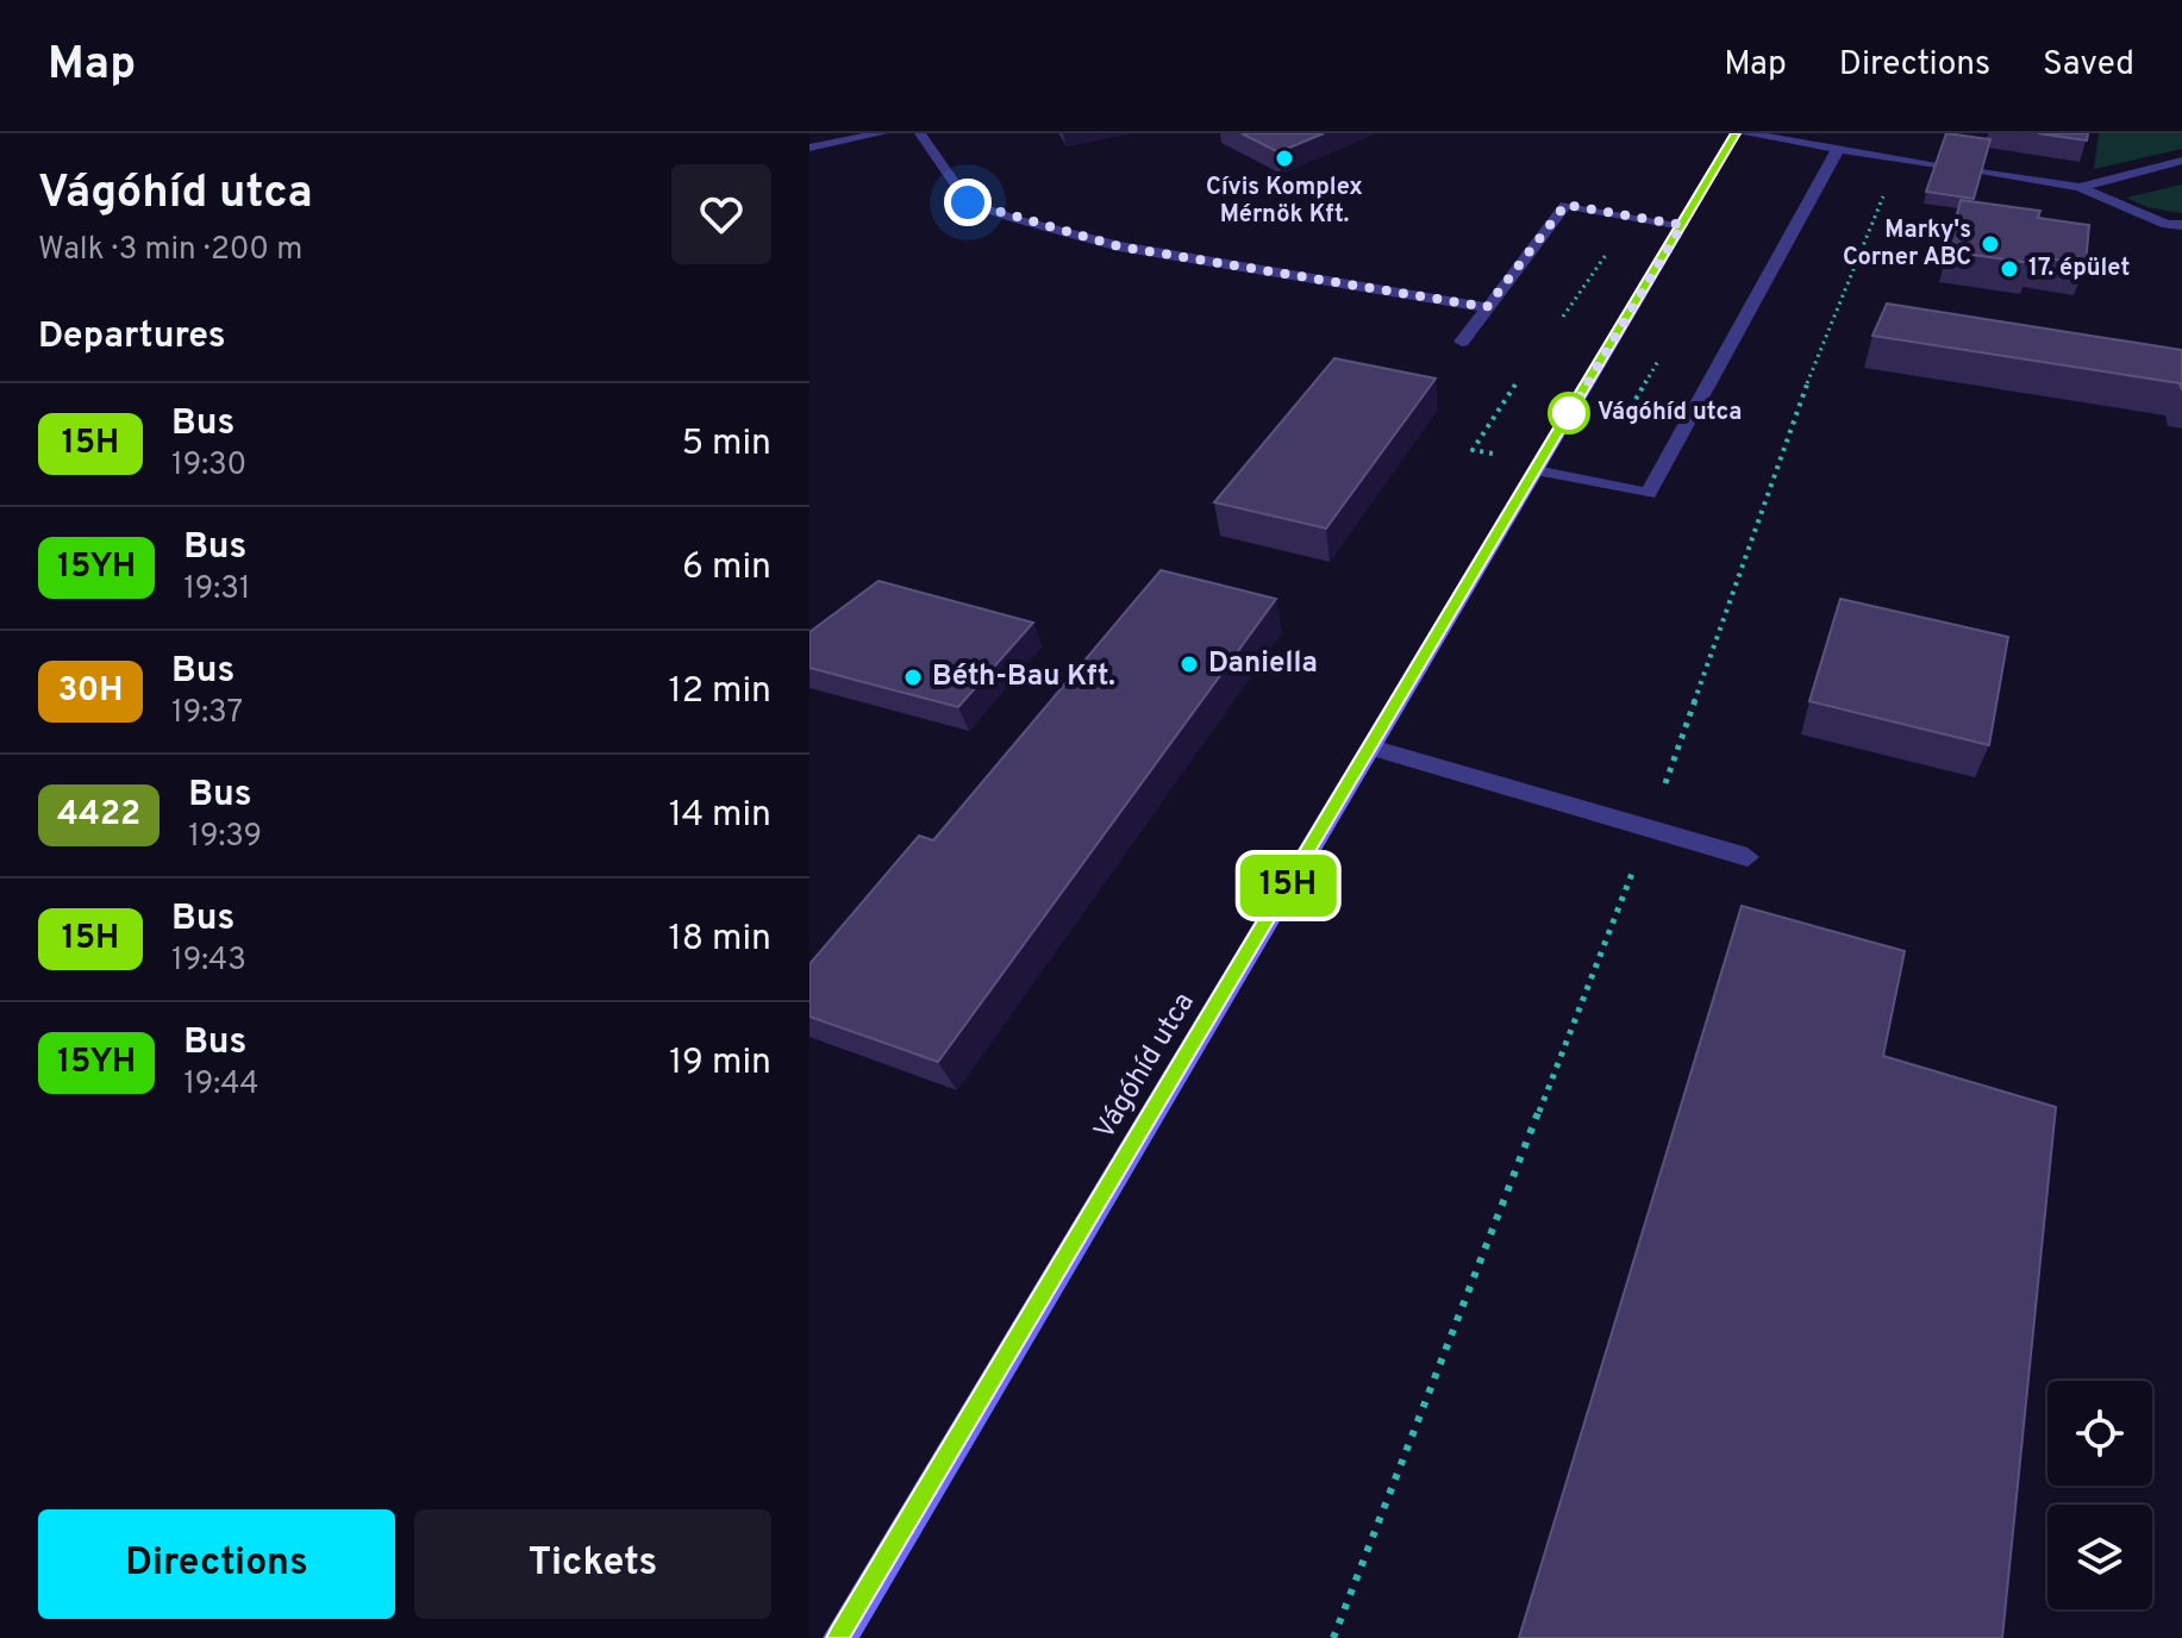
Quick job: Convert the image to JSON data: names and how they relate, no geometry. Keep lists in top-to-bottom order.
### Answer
{
  "streets": {
    "main road": ["Vágóhíd utca"]
  },
  "places": [
    "Cívis Komplex Mérnök Kft.",
    "Marky's Corner ABC",
    "17. épület",
    "Vágóhíd utca",
    "Daniella",
    "Béth-Bau Kft."
  ],
  "lines": ["bus line 15H"],
  "page": {
    "header": "Map",
    "nav": ["Map", "Directions", "Saved"],
    "heading": [
      ["Vágóhíd utca", "Walk · 3 min · 200 m"],
      "Departures"
    ],
    "on_map": "15H",
    "list": [
      {
        "mark": "15H",
        "name": "Bus",
        "note": "19:30",
        "value": "5 min"
      },
      {
        "mark": "15YH",
        "name": "Bus",
        "note": "19:31",
        "value": "6 min"
      },
      {
        "mark": "30H",
        "name": "Bus",
        "note": "19:37",
        "value": "12 min"
      },
      {
        "mark": "4422",
        "name": "Bus",
        "note": "19:39",
        "value": "14 min"
      },
      {
        "mark": "15H",
        "name": "Bus",
        "note": "19:43",
        "value": "18 min"
      },
      {
        "mark": "15YH",
        "name": "Bus",
        "note": "19:44",
        "value": "19 min"
      }
    ],
    "buttons": ["Directions", "Tickets"]
  }
}
